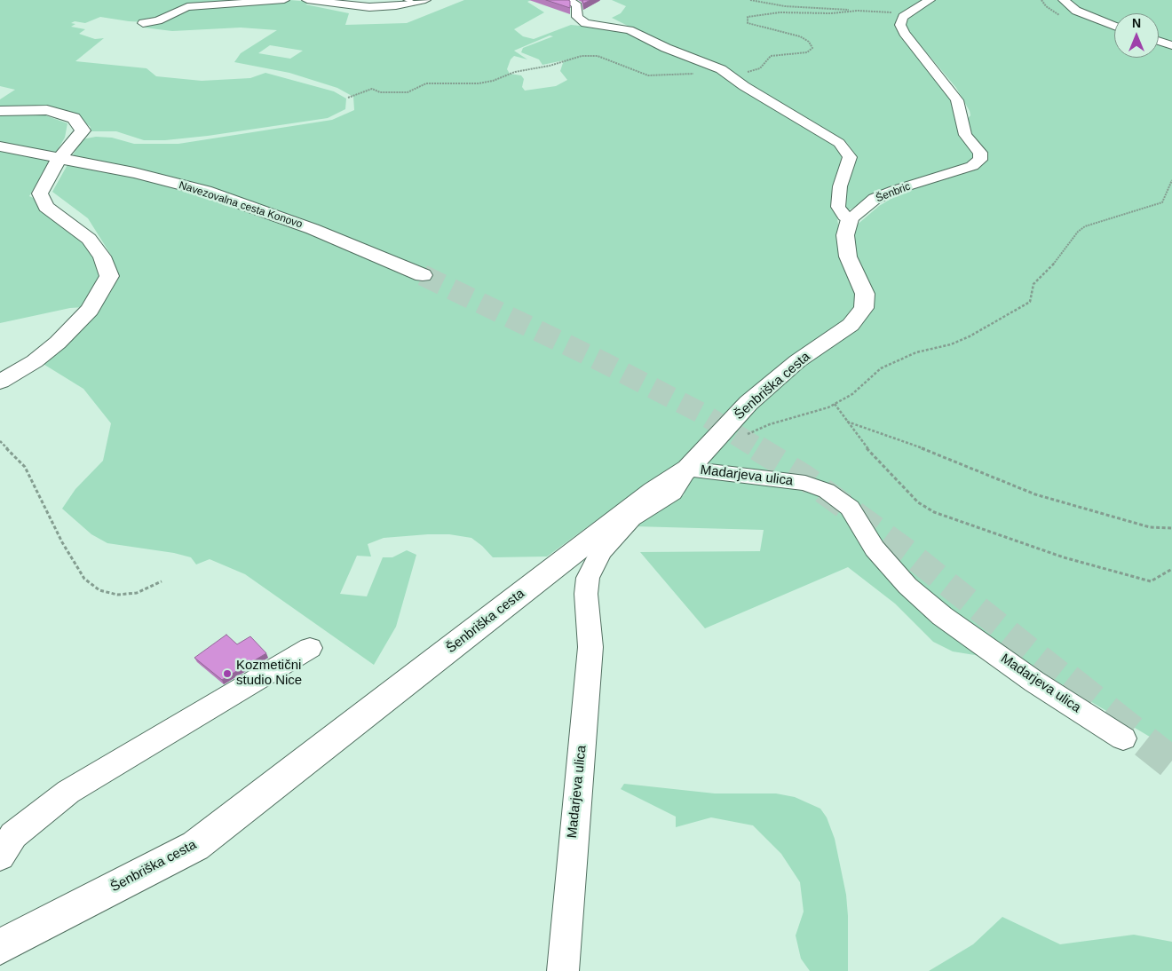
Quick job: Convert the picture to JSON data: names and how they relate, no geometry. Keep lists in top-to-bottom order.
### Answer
{
  "streets": {
    "street": [
      "Šenbric",
      "Navezovalna cesta Konovo",
      "Šenbriška cesta",
      "Madarjeva ulica"
    ]
  },
  "crossings": [
    ["Šenbric", "Šenbriška cesta"],
    ["Šenbriška cesta", "Madarjeva ulica"]
  ],
  "places": ["Kozmetični studio Nice"],
  "north": "top"
}
